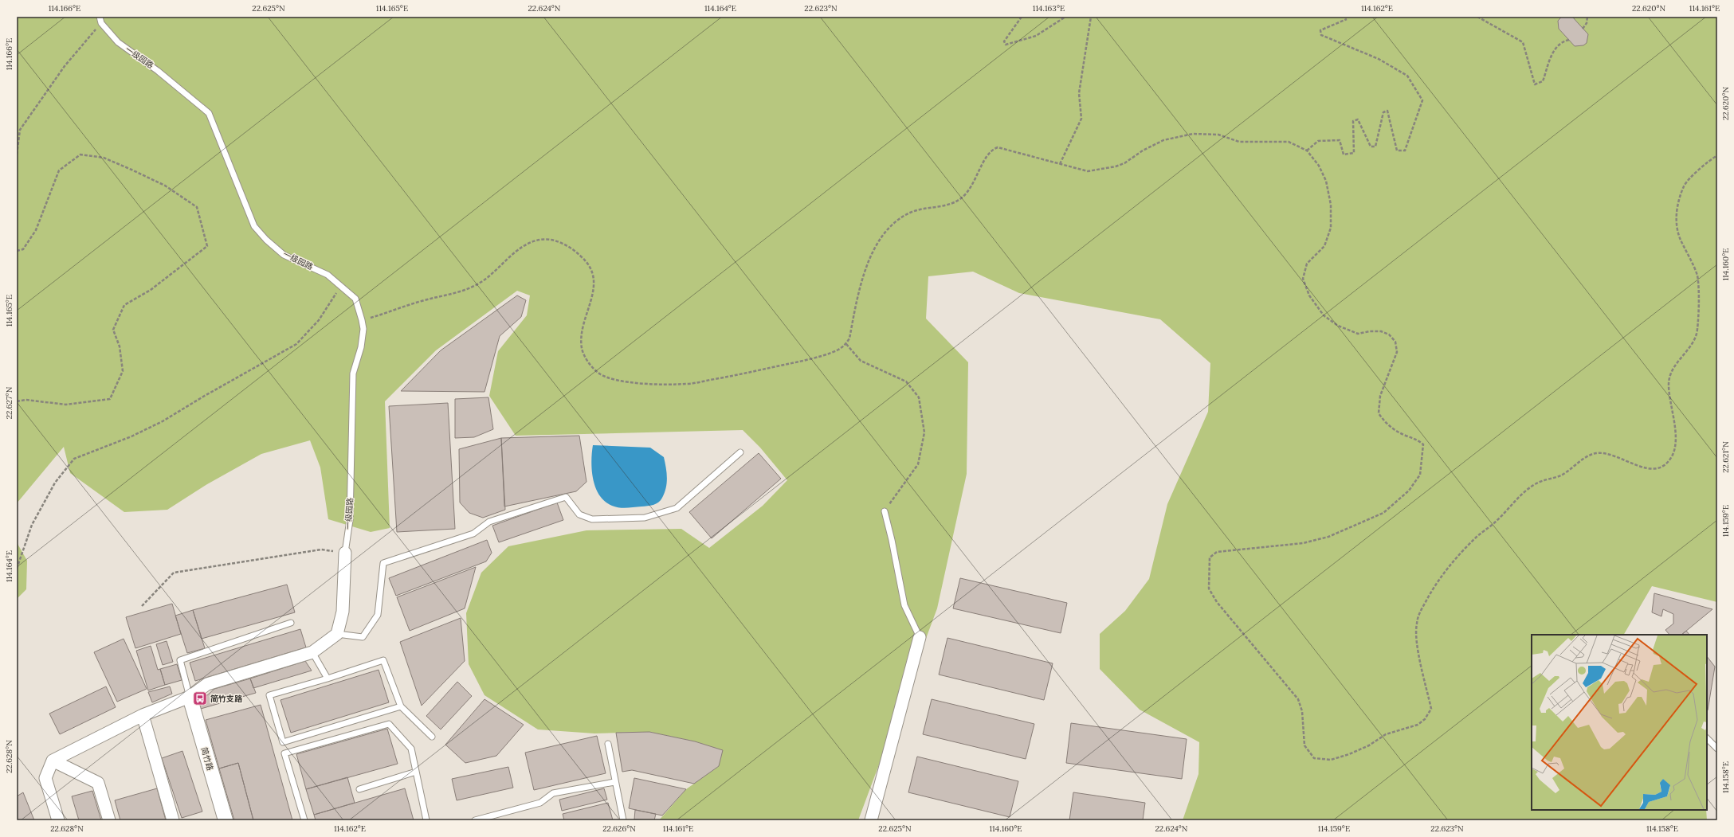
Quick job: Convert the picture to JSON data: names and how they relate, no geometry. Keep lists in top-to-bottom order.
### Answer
{
  "streets": {
    "street": ["简竹路"],
    "lane": ["一级园路"]
  },
  "places": {
    "bus stop": ["简竹支路"]
  },
  "coordinates": [
    "114.166°E",
    "22.625°N",
    "114.165°E",
    "22.624°N",
    "114.164°E",
    "22.623°N",
    "114.163°E",
    "114.162°E",
    "22.620°N",
    "114.161°E",
    "114.160°E",
    "22.627°N",
    "22.621°N",
    "114.159°E",
    "22.628°N",
    "114.158°E",
    "22.626°N"
  ]
}
